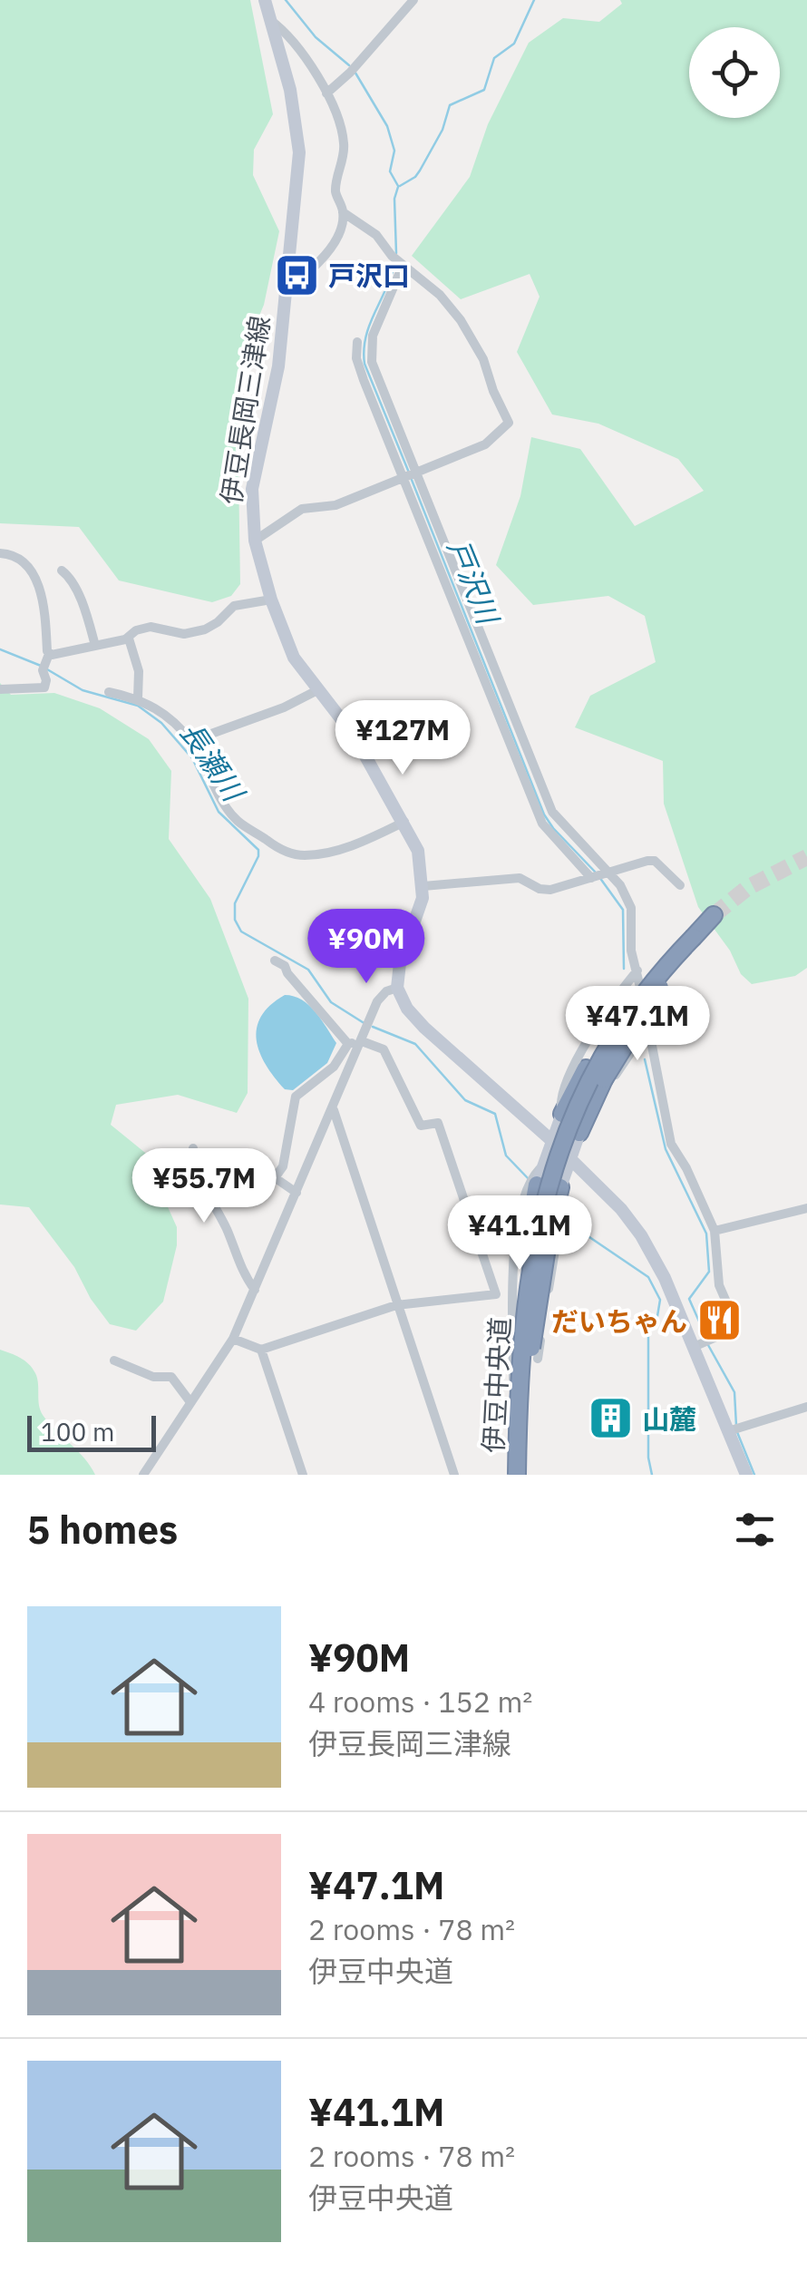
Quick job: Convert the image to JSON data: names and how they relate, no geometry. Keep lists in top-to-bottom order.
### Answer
{
  "streets": {
    "highway": ["伊豆中央道"],
    "main road": ["伊豆長岡三津線"]
  },
  "water": ["戸沢川", "長瀬川"],
  "places": {
    "bus stop": ["戸沢口"],
    "restaurant": ["だいちゃん"],
    "building": ["山麓"]
  },
  "scale_bar": "100 m",
  "page": {
    "price": [
      "¥127M",
      "¥90M",
      "¥47.1M",
      "¥55.7M",
      "¥41.1M"
    ],
    "scale": "100 m",
    "heading": "5 homes",
    "list": [
      {
        "name": "¥90M",
        "note": "4 rooms · 152 m² · 伊豆長岡三津線"
      },
      {
        "name": "¥47.1M",
        "note": "2 rooms · 78 m² · 伊豆中央道"
      },
      {
        "name": "¥41.1M",
        "note": "2 rooms · 78 m² · 伊豆中央道"
      }
    ]
  }
}
